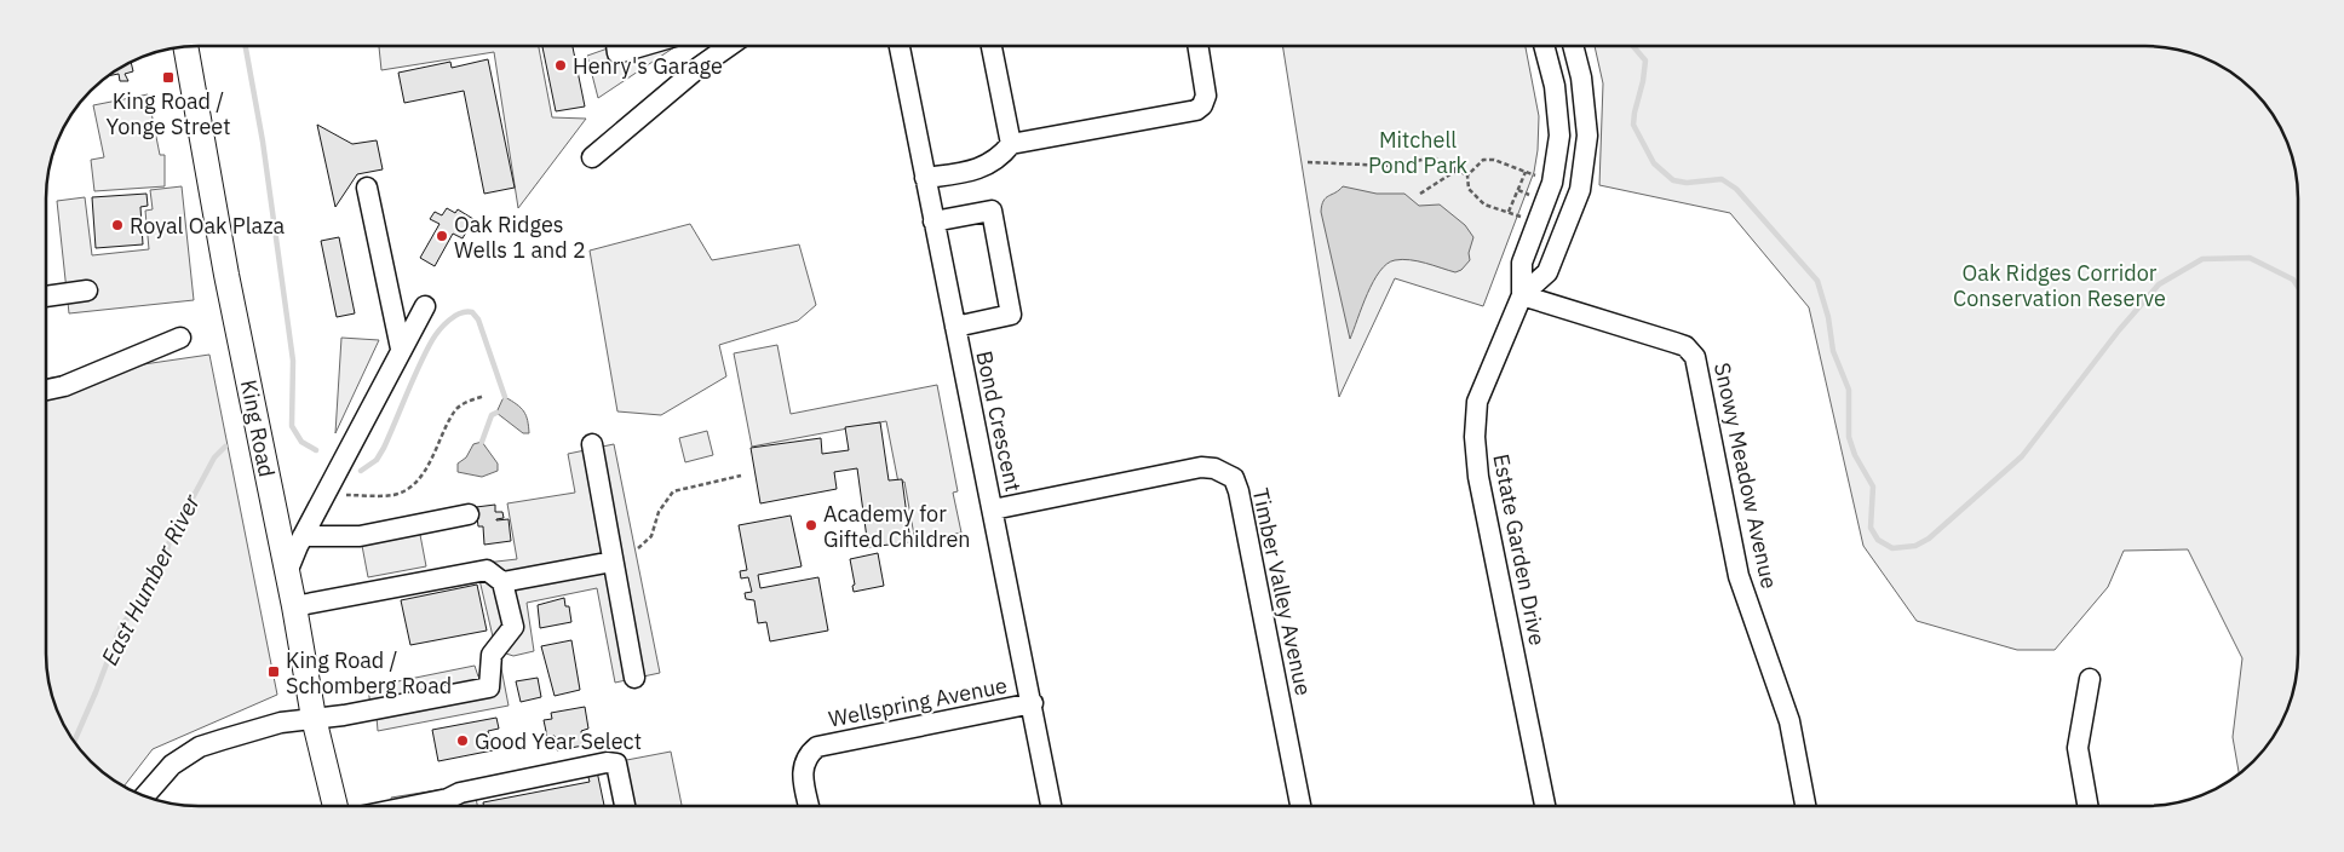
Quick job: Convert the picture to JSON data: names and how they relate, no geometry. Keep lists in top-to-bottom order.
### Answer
{
  "streets": {
    "main road": ["King Road"],
    "street": [
      "Bond Crescent",
      "Snowy Meadow Avenue",
      "Estate Garden Drive",
      "Timber Valley Avenue",
      "Wellspring Avenue"
    ]
  },
  "crossings": [
    ["Bond Crescent", "Timber Valley Avenue"],
    ["Bond Crescent", "Wellspring Avenue"],
    ["Snowy Meadow Avenue", "Estate Garden Drive"]
  ],
  "water": ["East Humber River"],
  "parks": ["Mitchell Pond Park", "Oak Ridges Corridor Conservation Reserve"],
  "places": {
    "other": [
      "Henry's Garage",
      "Royal Oak Plaza",
      "Oak Ridges Wells 1 and 2",
      "Academy for Gifted Children",
      "Good Year Select"
    ],
    "transit": ["King Road / Yonge Street", "King Road / Schomberg Road"]
  }
}
